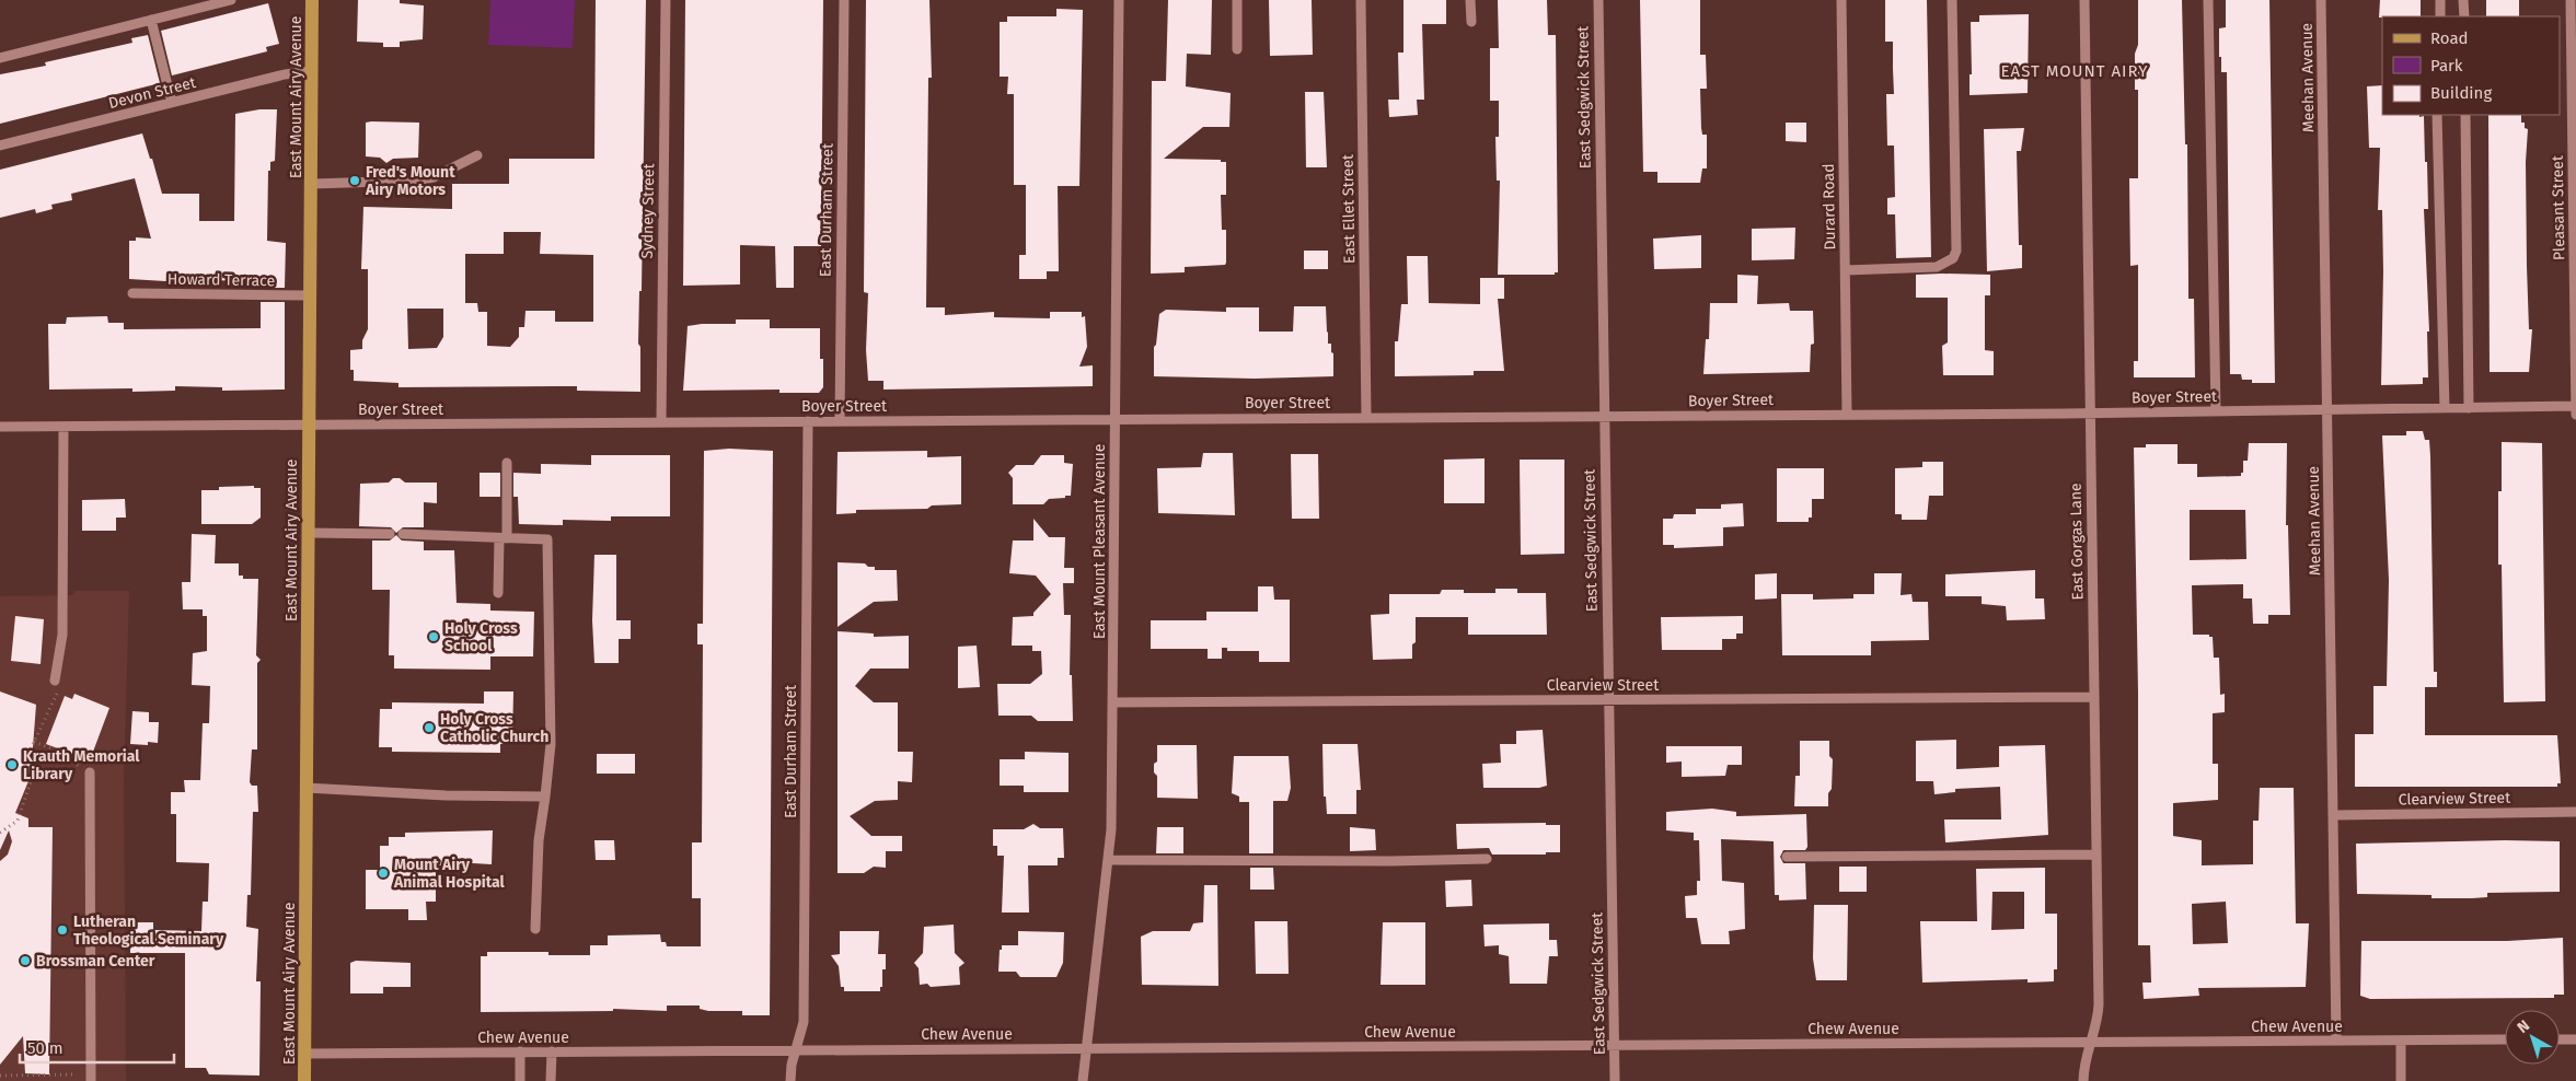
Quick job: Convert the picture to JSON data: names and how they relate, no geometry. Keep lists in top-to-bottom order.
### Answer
{
  "streets": {
    "main road": ["East Mount Airy Avenue"],
    "street": [
      "Meehan Avenue",
      "Devon Street",
      "East Sedgwick Street",
      "Durard Road",
      "Pleasant Street",
      "East Ellet Street",
      "East Durham Street",
      "Sydney Street",
      "Howard Terrace",
      "Boyer Street",
      "East Mount Pleasant Avenue",
      "East Gorgas Lane",
      "Clearview Street",
      "Chew Avenue"
    ]
  },
  "crossings": [
    ["Meehan Avenue", "Boyer Street"],
    ["Meehan Avenue", "Clearview Street"],
    ["Meehan Avenue", "Chew Avenue"],
    ["Devon Street", "East Mount Airy Avenue"],
    ["East Mount Airy Avenue", "Howard Terrace"],
    ["East Mount Airy Avenue", "Boyer Street"],
    ["East Mount Airy Avenue", "Chew Avenue"],
    ["East Sedgwick Street", "Boyer Street"],
    ["East Sedgwick Street", "Clearview Street"],
    ["East Sedgwick Street", "Chew Avenue"],
    ["Durard Road", "Boyer Street"],
    ["Pleasant Street", "Boyer Street"],
    ["East Ellet Street", "Boyer Street"],
    ["East Durham Street", "Boyer Street"],
    ["East Durham Street", "Chew Avenue"],
    ["Sydney Street", "Boyer Street"],
    ["Boyer Street", "East Mount Pleasant Avenue"],
    ["Boyer Street", "East Gorgas Lane"],
    ["East Mount Pleasant Avenue", "Clearview Street"],
    ["East Mount Pleasant Avenue", "Chew Avenue"],
    ["East Gorgas Lane", "Clearview Street"],
    ["East Gorgas Lane", "Chew Avenue"]
  ],
  "districts": ["EAST MOUNT AIRY"],
  "places": [
    "Fred's Mount Airy Motors",
    "Holy Cross School",
    "Holy Cross Catholic Church",
    "Krauth Memorial Library",
    "Mount Airy Animal Hospital",
    "Lutheran Theological Seminary",
    "Brossman Center"
  ],
  "legend": ["Road", "Park", "Building"],
  "scale_bar": "50 m",
  "north": "top left"
}
